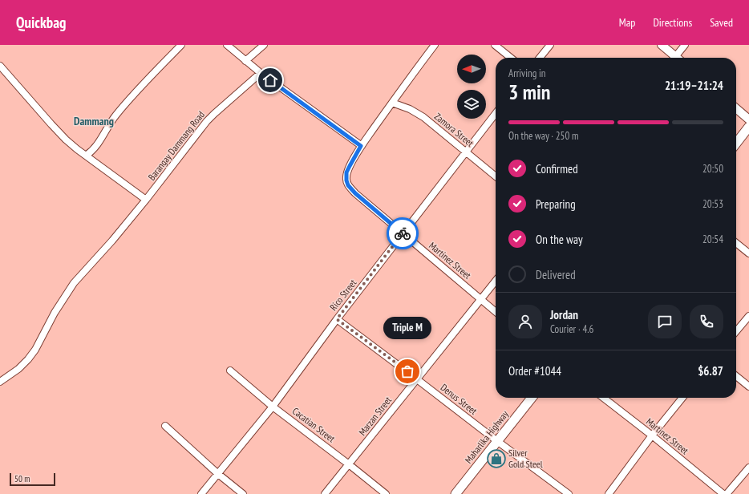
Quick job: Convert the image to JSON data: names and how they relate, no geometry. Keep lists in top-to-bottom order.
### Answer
{
  "streets": {
    "highway": ["Maharlika Highway"],
    "street": [
      "Zamora Street",
      "Barangay Dammang Road",
      "Martinez Street",
      "Rico Street",
      "Denus Street",
      "Marzan Street",
      "Cacatian Street"
    ]
  },
  "crossings": [
    ["Zamora Street", "Martinez Street"],
    ["Zamora Street", "Rico Street"],
    ["Martinez Street", "Rico Street"],
    ["Martinez Street", "Marzan Street"],
    ["Rico Street", "Denus Street"],
    ["Rico Street", "Cacatian Street"],
    ["Denus Street", "Marzan Street"],
    ["Denus Street", "Maharlika Highway"],
    ["Marzan Street", "Cacatian Street"]
  ],
  "districts": ["Dammang"],
  "places": {
    "other": ["Triple M"],
    "shop": ["Silver Gold Steel"]
  },
  "scale_bar": "50 m",
  "north": "left",
  "page": {
    "header": "Quickbag",
    "nav": ["Map", "Directions", "Saved"],
    "heading": ["3 min", "Arriving in", "21:19–21:24"],
    "panel": [
      "Jordan",
      "Courier · 4.6",
      "Order #1044",
      "$6.87"
    ],
    "bar": "On the way · 250 m",
    "list": [
      ["Confirmed", "20:50"],
      ["Preparing", "20:53"],
      ["On the way", "20:54"],
      "Delivered"
    ],
    "bubble": "Triple M",
    "scale": "50 m"
  }
}
